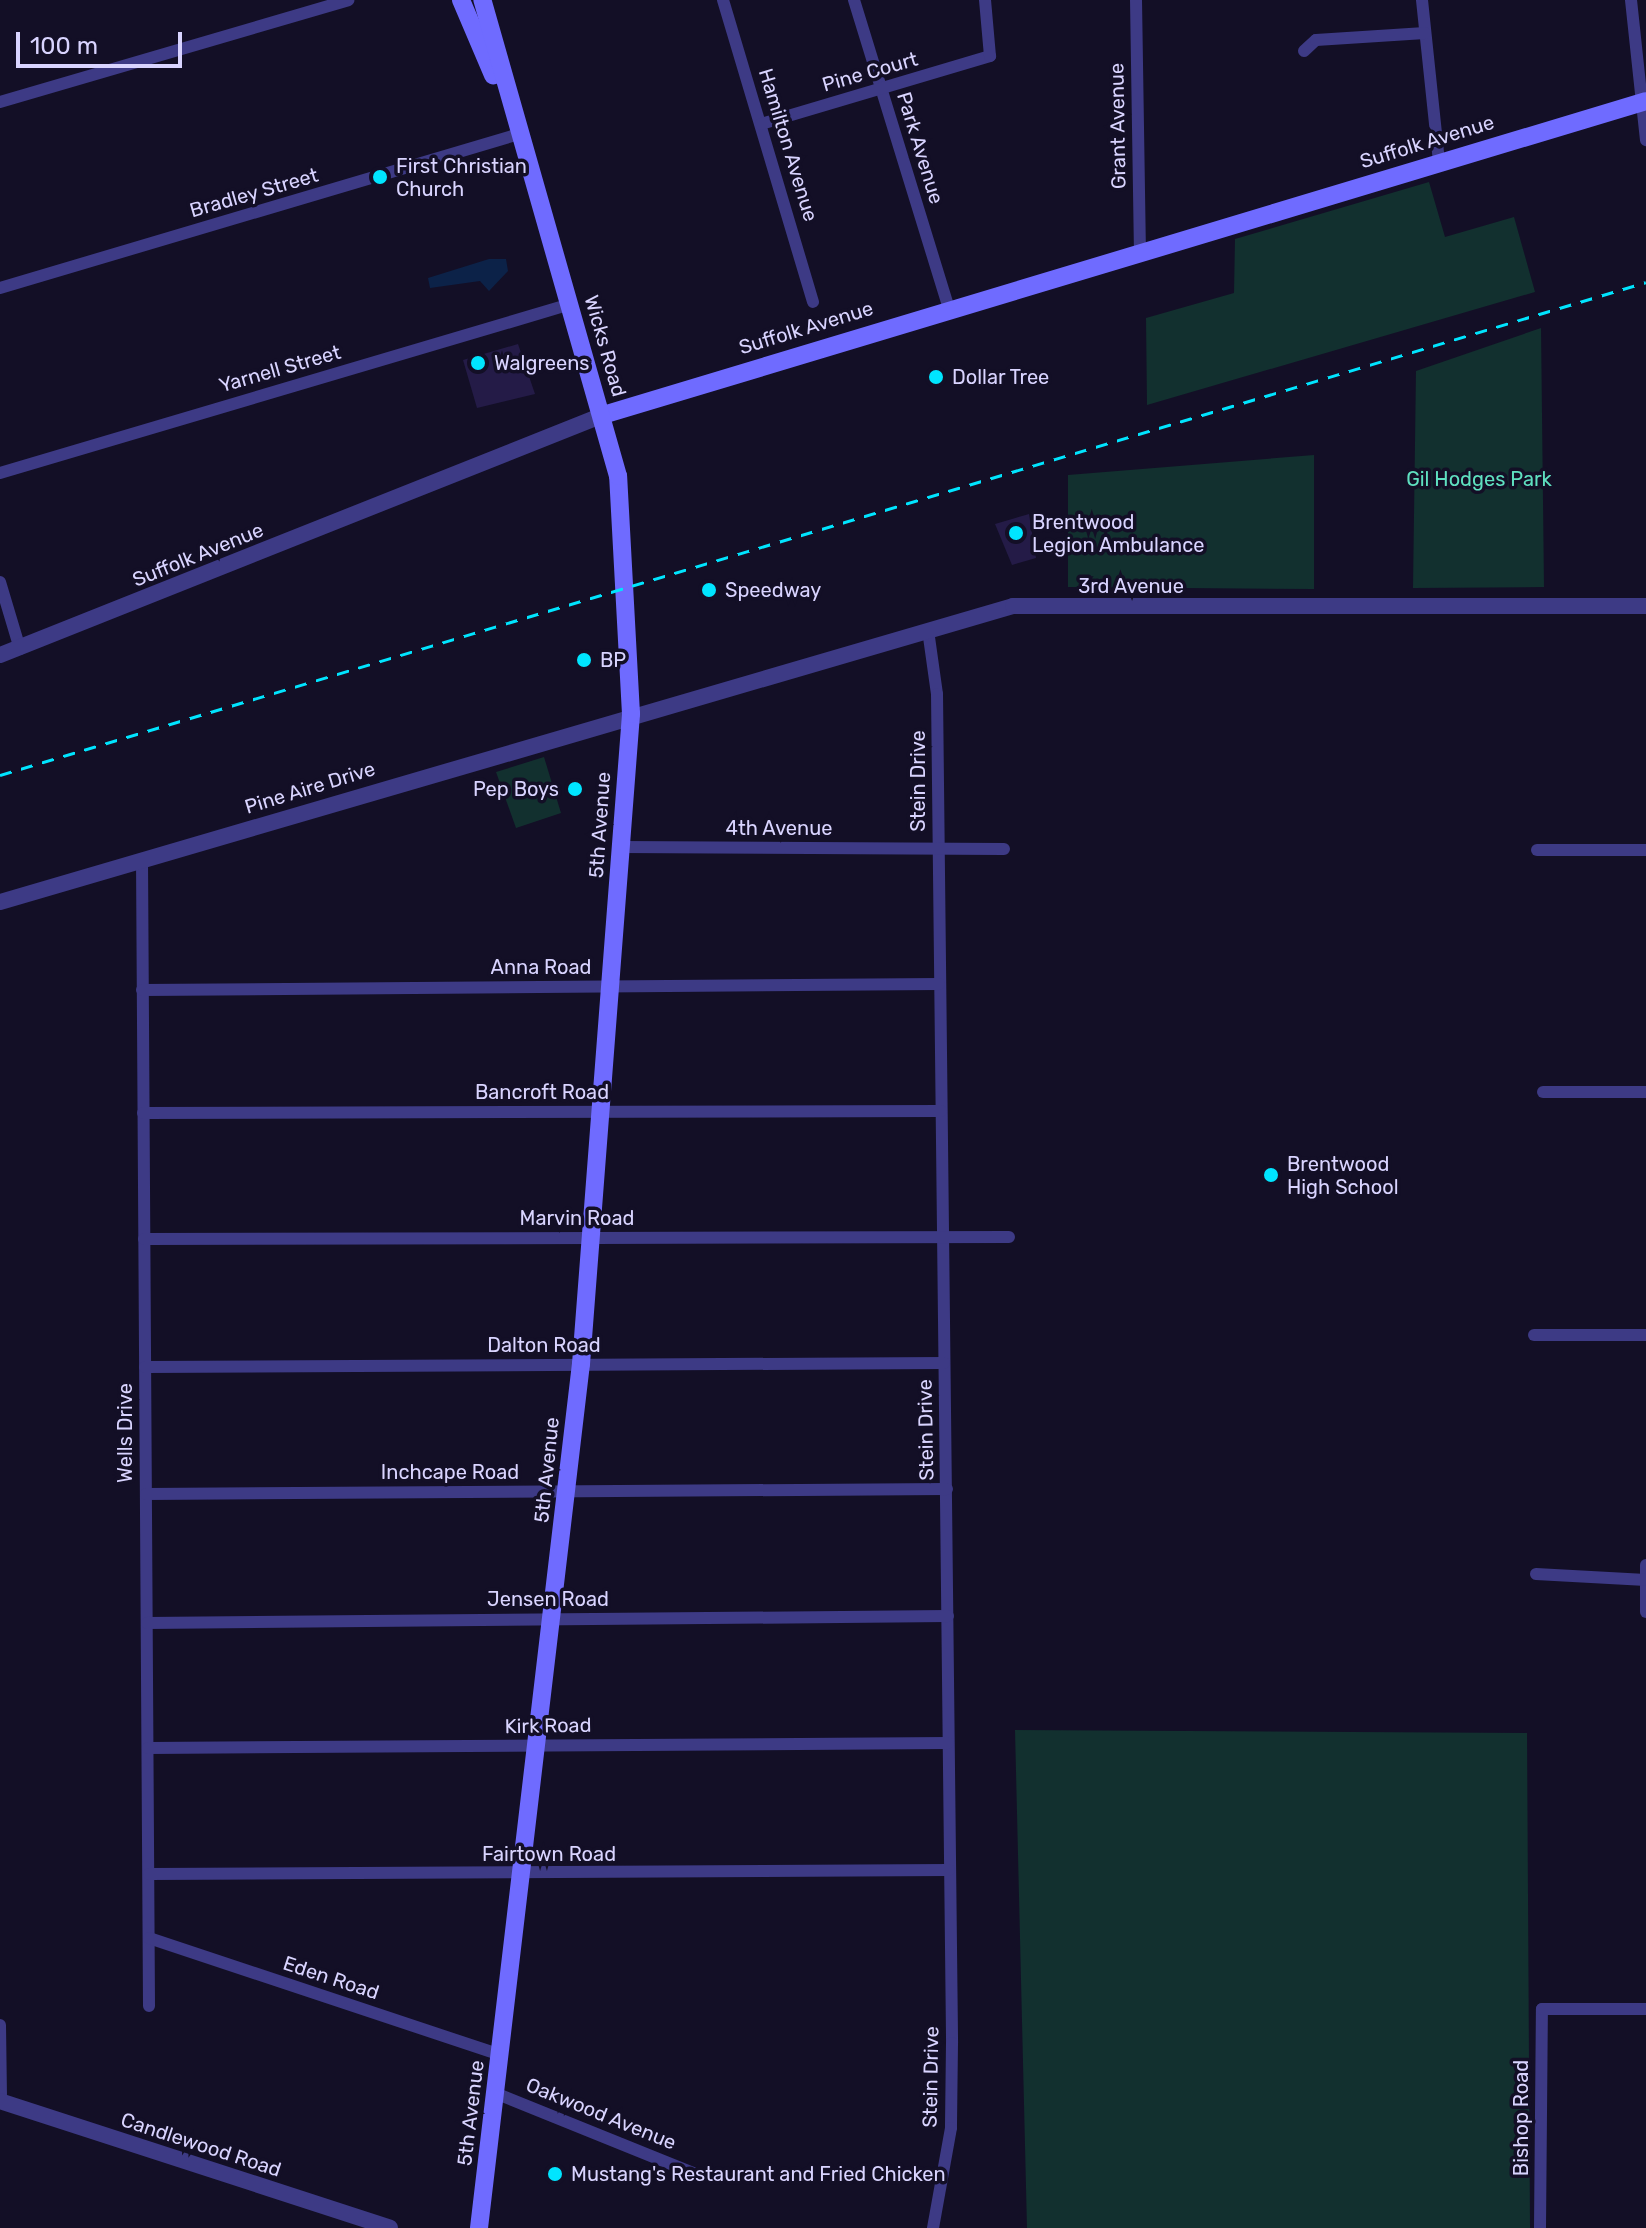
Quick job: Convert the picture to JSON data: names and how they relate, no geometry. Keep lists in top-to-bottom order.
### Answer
{
  "streets": {
    "main road": ["Suffolk Avenue", "Wicks Road", "5th Avenue"],
    "street": [
      "Pine Court",
      "Grant Avenue",
      "Hamilton Avenue",
      "Park Avenue",
      "Bradley Street",
      "Yarnell Street",
      "3rd Avenue",
      "Stein Drive",
      "Pine Aire Drive",
      "4th Avenue",
      "Anna Road",
      "Bancroft Road",
      "Marvin Road",
      "Dalton Road",
      "Wells Drive",
      "Inchcape Road",
      "Jensen Road",
      "Kirk Road",
      "Fairtown Road",
      "Eden Road",
      "Oakwood Avenue",
      "Bishop Road",
      "Candlewood Road"
    ]
  },
  "crossings": [
    ["Pine Court", "Hamilton Avenue"],
    ["Pine Court", "Park Avenue"],
    ["Grant Avenue", "Suffolk Avenue"],
    ["Suffolk Avenue", "Park Avenue"],
    ["Suffolk Avenue", "Wicks Road"],
    ["Bradley Street", "Wicks Road"],
    ["Wicks Road", "Yarnell Street"],
    ["Wicks Road", "3rd Avenue"],
    ["Wicks Road", "Pine Aire Drive"],
    ["Wicks Road", "5th Avenue"],
    ["3rd Avenue", "Stein Drive"],
    ["3rd Avenue", "Pine Aire Drive"],
    ["3rd Avenue", "5th Avenue"],
    ["Stein Drive", "4th Avenue"],
    ["Stein Drive", "Anna Road"],
    ["Stein Drive", "Bancroft Road"],
    ["Stein Drive", "Marvin Road"],
    ["Stein Drive", "Dalton Road"],
    ["Stein Drive", "Inchcape Road"],
    ["Stein Drive", "Jensen Road"],
    ["Stein Drive", "Kirk Road"],
    ["Stein Drive", "Fairtown Road"],
    ["Pine Aire Drive", "5th Avenue"],
    ["Pine Aire Drive", "Wells Drive"],
    ["5th Avenue", "4th Avenue"],
    ["5th Avenue", "Anna Road"],
    ["5th Avenue", "Bancroft Road"],
    ["5th Avenue", "Marvin Road"],
    ["5th Avenue", "Dalton Road"],
    ["5th Avenue", "Inchcape Road"],
    ["5th Avenue", "Jensen Road"],
    ["5th Avenue", "Kirk Road"],
    ["5th Avenue", "Fairtown Road"],
    ["5th Avenue", "Eden Road"],
    ["5th Avenue", "Oakwood Avenue"],
    ["Anna Road", "Wells Drive"],
    ["Bancroft Road", "Wells Drive"],
    ["Marvin Road", "Wells Drive"],
    ["Dalton Road", "Wells Drive"],
    ["Wells Drive", "Inchcape Road"],
    ["Wells Drive", "Jensen Road"],
    ["Wells Drive", "Kirk Road"],
    ["Wells Drive", "Fairtown Road"],
    ["Wells Drive", "Eden Road"]
  ],
  "parks": ["Gil Hodges Park"],
  "places": [
    "First Christian Church",
    "Walgreens",
    "Dollar Tree",
    "Brentwood Legion Ambulance",
    "Speedway",
    "BP",
    "Pep Boys",
    "Brentwood High School",
    "Mustang's Restaurant and Fried Chicken"
  ],
  "scale_bar": "100 m"
}
